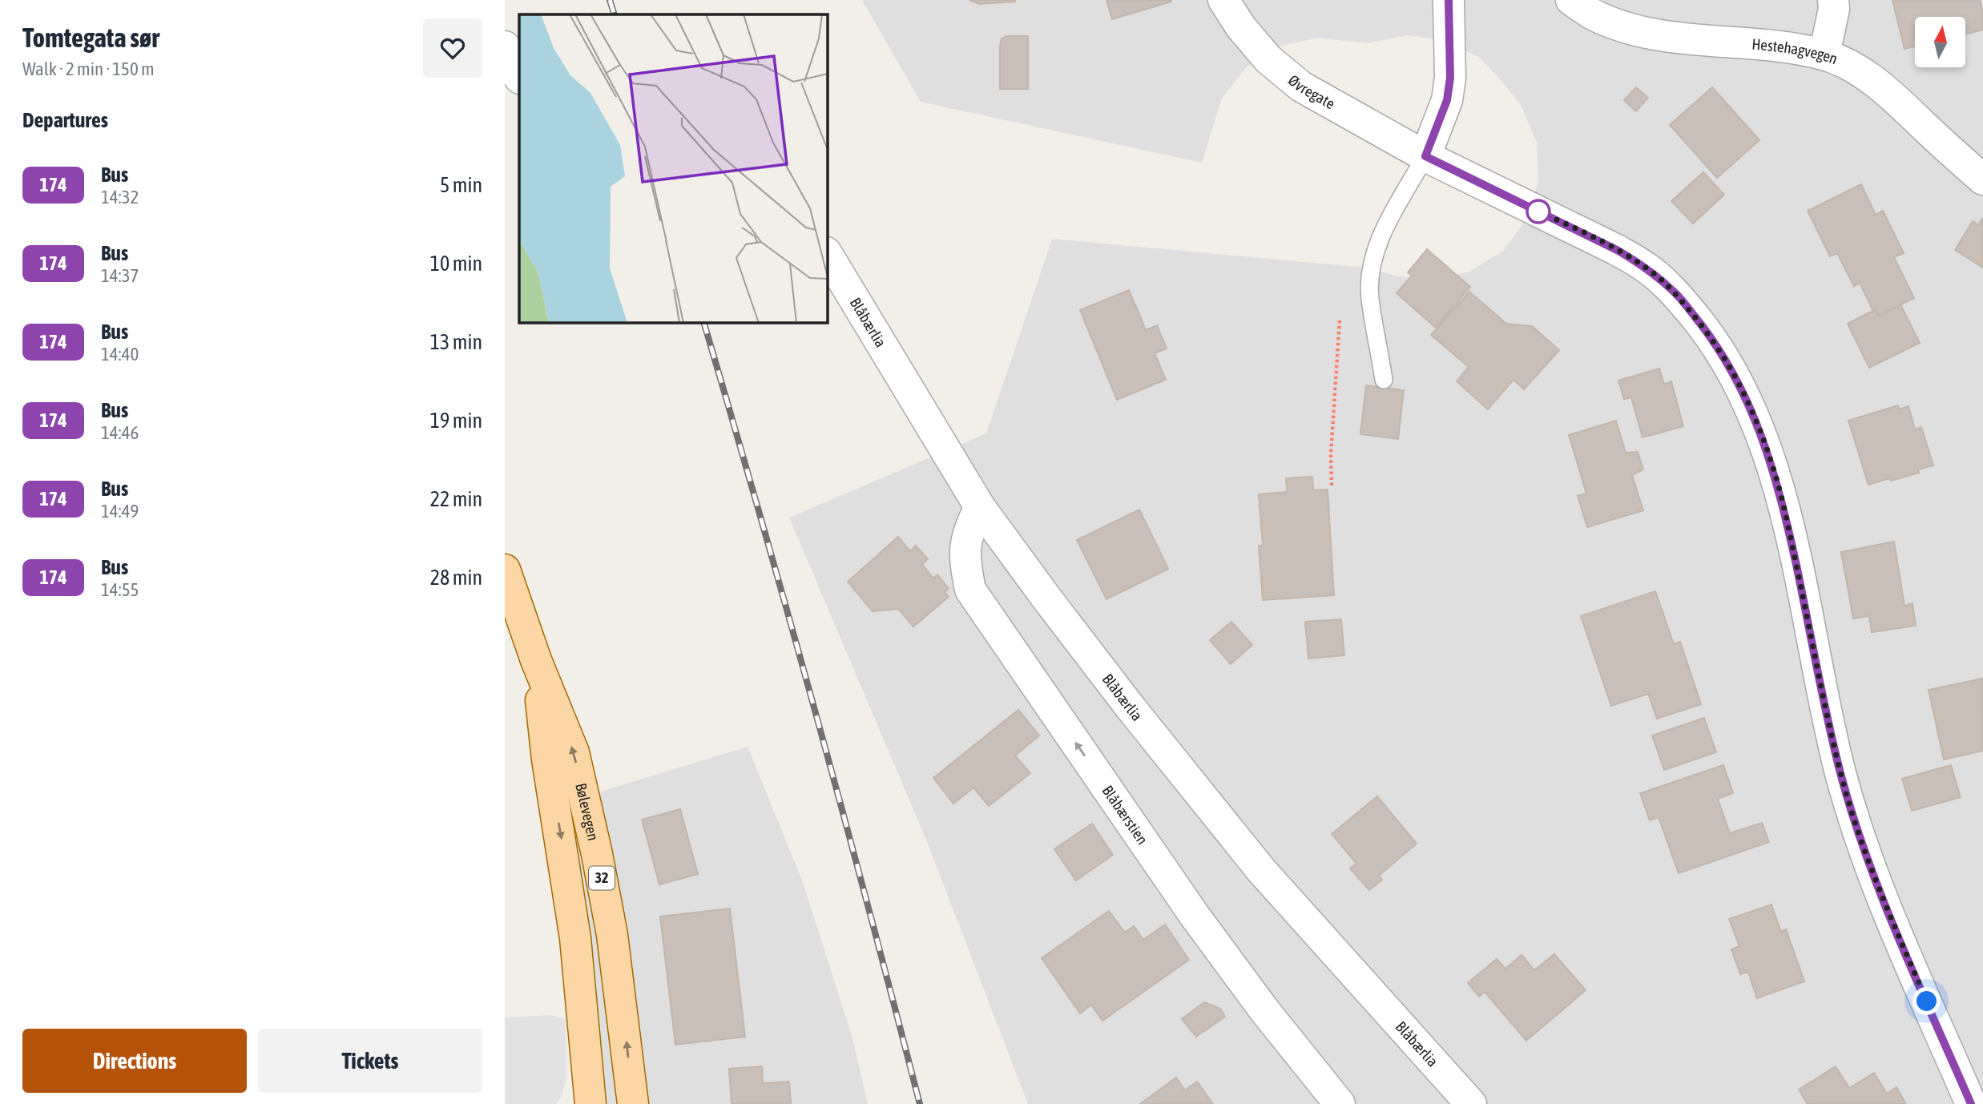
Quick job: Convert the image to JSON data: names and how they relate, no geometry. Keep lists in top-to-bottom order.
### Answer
{
  "streets": {
    "main road": ["Bølevegen", "32"],
    "street": [
      "Hestehagvegen",
      "Øvregate",
      "Blåbærlia",
      "Blåbærstien"
    ]
  },
  "crossings": [
    ["Blåbærlia", "Blåbærstien"]
  ],
  "one_way": ["Blåbærstien"],
  "lines": ["bus line 174"],
  "north": "top",
  "page": {
    "heading": [
      ["Tomtegata sør", "Walk · 2 min · 150 m"],
      "Departures"
    ],
    "list": [
      {
        "mark": "174",
        "name": "Bus",
        "note": "14:32",
        "value": "5 min"
      },
      {
        "mark": "174",
        "name": "Bus",
        "note": "14:37",
        "value": "10 min"
      },
      {
        "mark": "174",
        "name": "Bus",
        "note": "14:40",
        "value": "13 min"
      },
      {
        "mark": "174",
        "name": "Bus",
        "note": "14:46",
        "value": "19 min"
      },
      {
        "mark": "174",
        "name": "Bus",
        "note": "14:49",
        "value": "22 min"
      },
      {
        "mark": "174",
        "name": "Bus",
        "note": "14:55",
        "value": "28 min"
      }
    ],
    "buttons": ["Directions", "Tickets"]
  }
}
